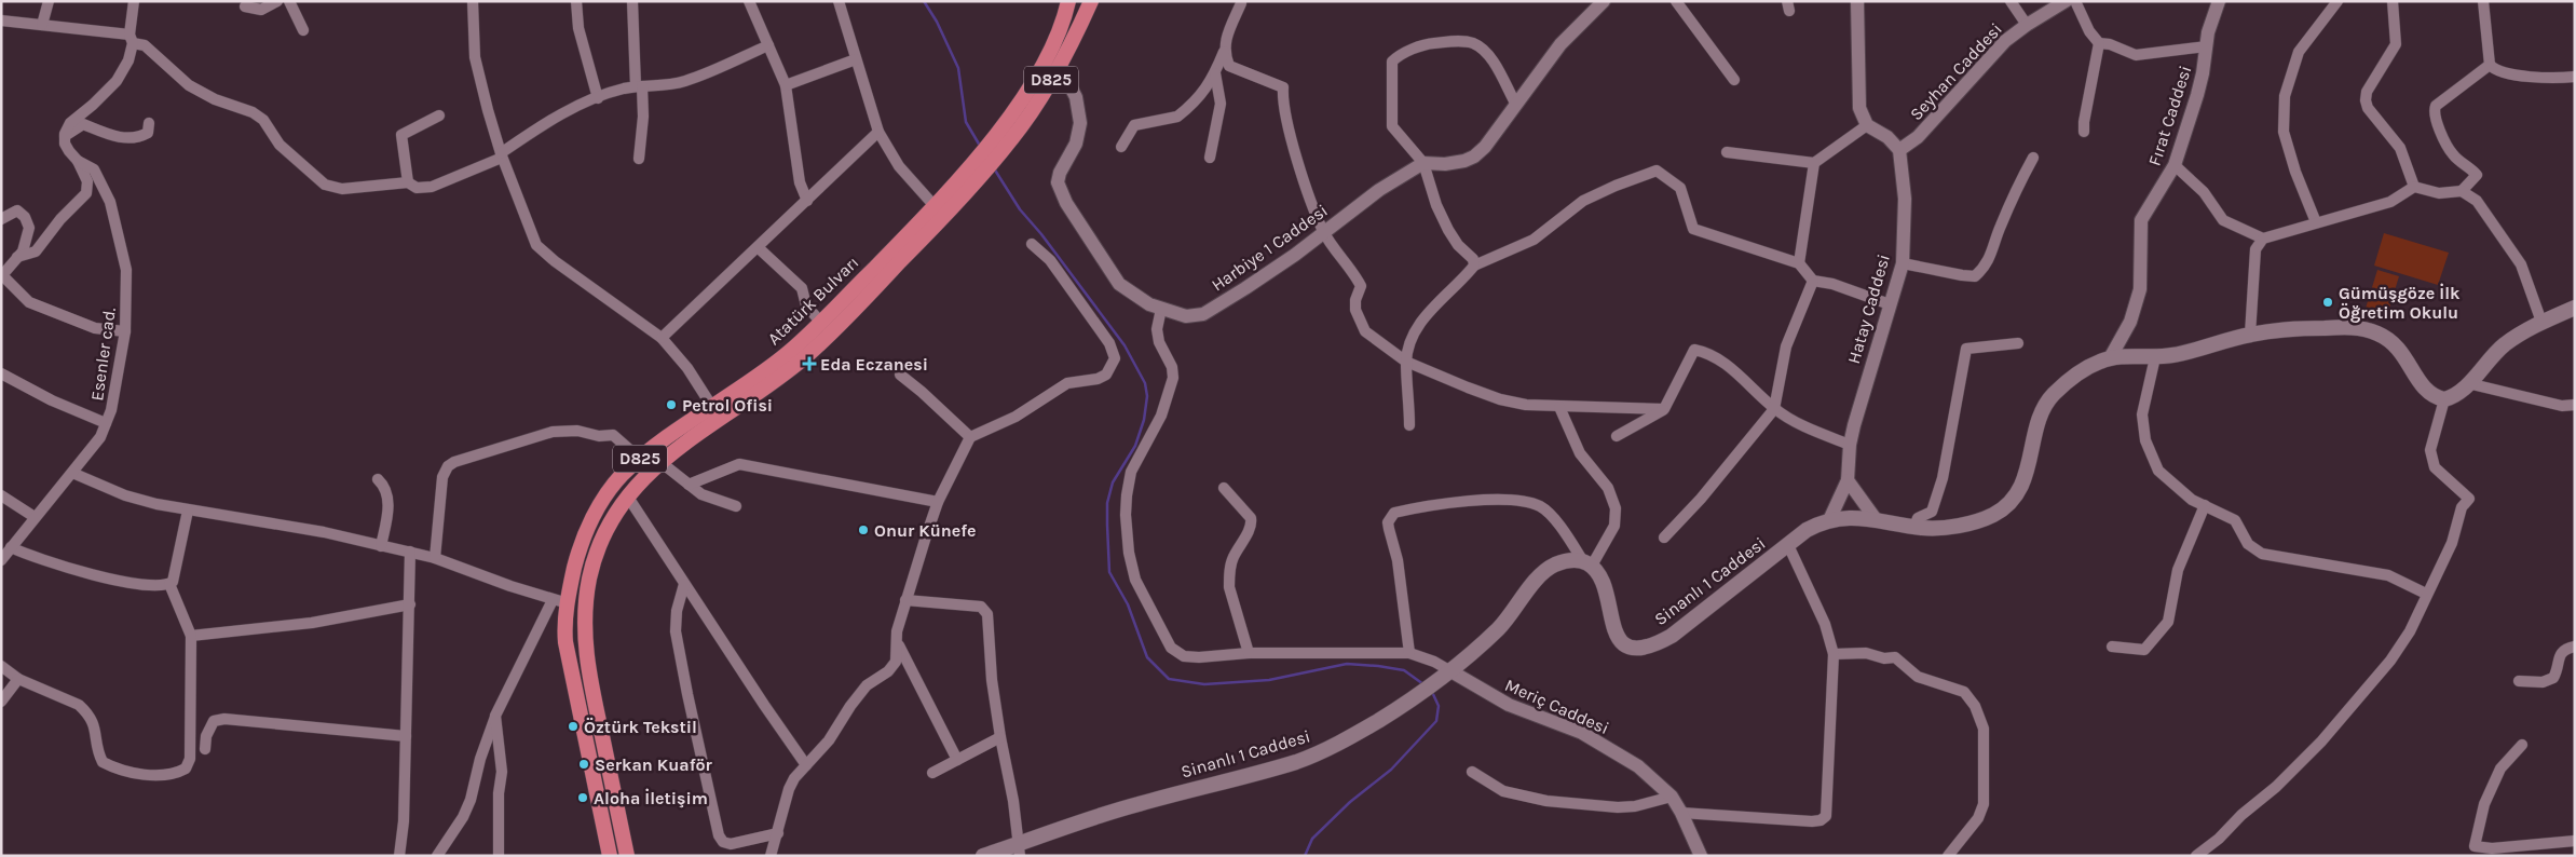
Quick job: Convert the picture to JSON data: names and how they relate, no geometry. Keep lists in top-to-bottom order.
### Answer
{
  "streets": {
    "highway": ["D825", "Atatürk Bulvarı"],
    "main road": ["Sinanlı 1 Caddesi"],
    "street": [
      "Seyhan Caddesi",
      "Fırat Caddesi",
      "Harbiye 1 Caddesi",
      "Hatay Caddesi",
      "Esenler cad.",
      "Meriç Caddesi"
    ]
  },
  "crossings": [
    ["Seyhan Caddesi", "Hatay Caddesi"],
    ["Fırat Caddesi", "Sinanlı 1 Caddesi"],
    ["Harbiye 1 Caddesi", "Atatürk Bulvarı"],
    ["Hatay Caddesi", "Sinanlı 1 Caddesi"],
    ["Sinanlı 1 Caddesi", "Meriç Caddesi"]
  ],
  "places": {
    "other": [
      "Gümüşgöze İlk Öğretim Okulu",
      "Petrol Ofisi",
      "Onur Künefe",
      "Öztürk Tekstil",
      "Serkan Kuaför",
      "Aloha İletişim"
    ],
    "health": ["Eda Eczanesi"]
  }
}
